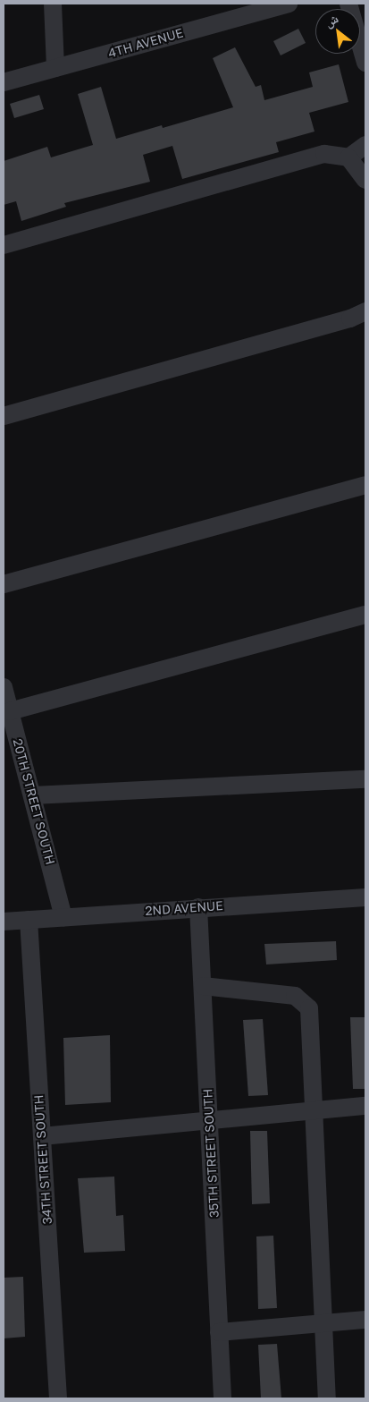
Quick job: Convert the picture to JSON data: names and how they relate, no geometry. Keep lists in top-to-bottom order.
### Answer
{
  "streets": {
    "street": [
      "4TH AVENUE",
      "20TH STREET SOUTH",
      "2ND AVENUE",
      "35TH STREET SOUTH",
      "34TH STREET SOUTH"
    ]
  },
  "crossings": [
    ["20TH STREET SOUTH", "2ND AVENUE"],
    ["2ND AVENUE", "35TH STREET SOUTH"],
    ["2ND AVENUE", "34TH STREET SOUTH"]
  ],
  "north": "top left"
}
